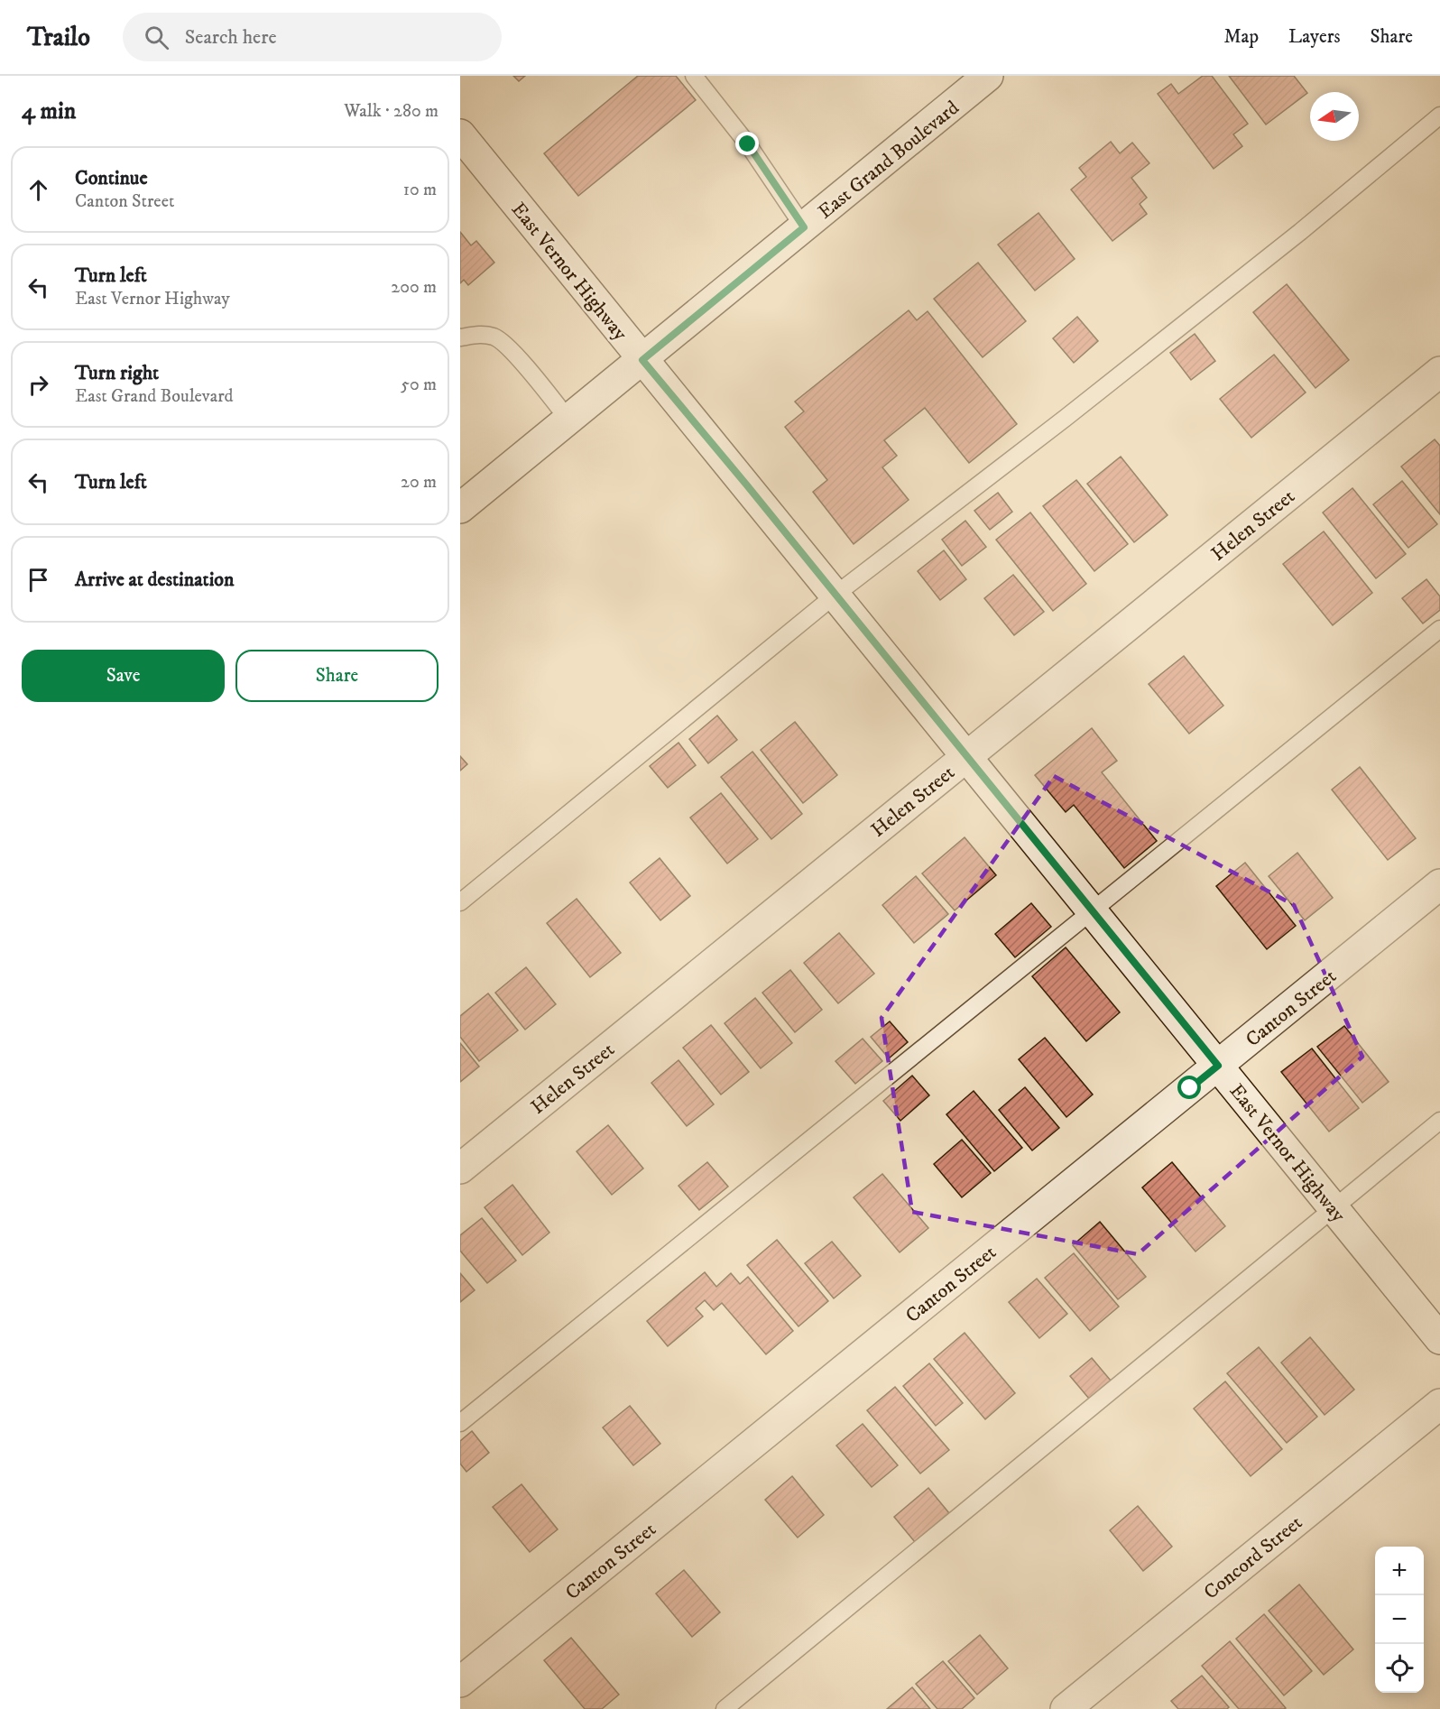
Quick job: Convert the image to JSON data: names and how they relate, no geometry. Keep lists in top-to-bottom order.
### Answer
{
  "streets": {
    "street": [
      "East Grand Boulevard",
      "East Vernor Highway",
      "Helen Street",
      "Canton Street",
      "Concord Street"
    ]
  },
  "crossings": [
    ["East Grand Boulevard", "East Vernor Highway"],
    ["East Vernor Highway", "Helen Street"],
    ["East Vernor Highway", "Canton Street"]
  ],
  "north": "left",
  "page": {
    "header": "Trailo",
    "search": "Search here",
    "nav": ["Map", "Layers", "Share"],
    "heading": ["4 min", "Walk · 280 m"],
    "list": [
      ["Continue", "Canton Street", "10 m"],
      ["Turn left", "East Vernor Highway", "200 m"],
      ["Turn right", "East Grand Boulevard", "50 m"],
      ["Turn left", "20 m"],
      "Arrive at destination"
    ],
    "buttons": ["Save", "Share"],
    "map_buttons": ["+", "−"]
  }
}
